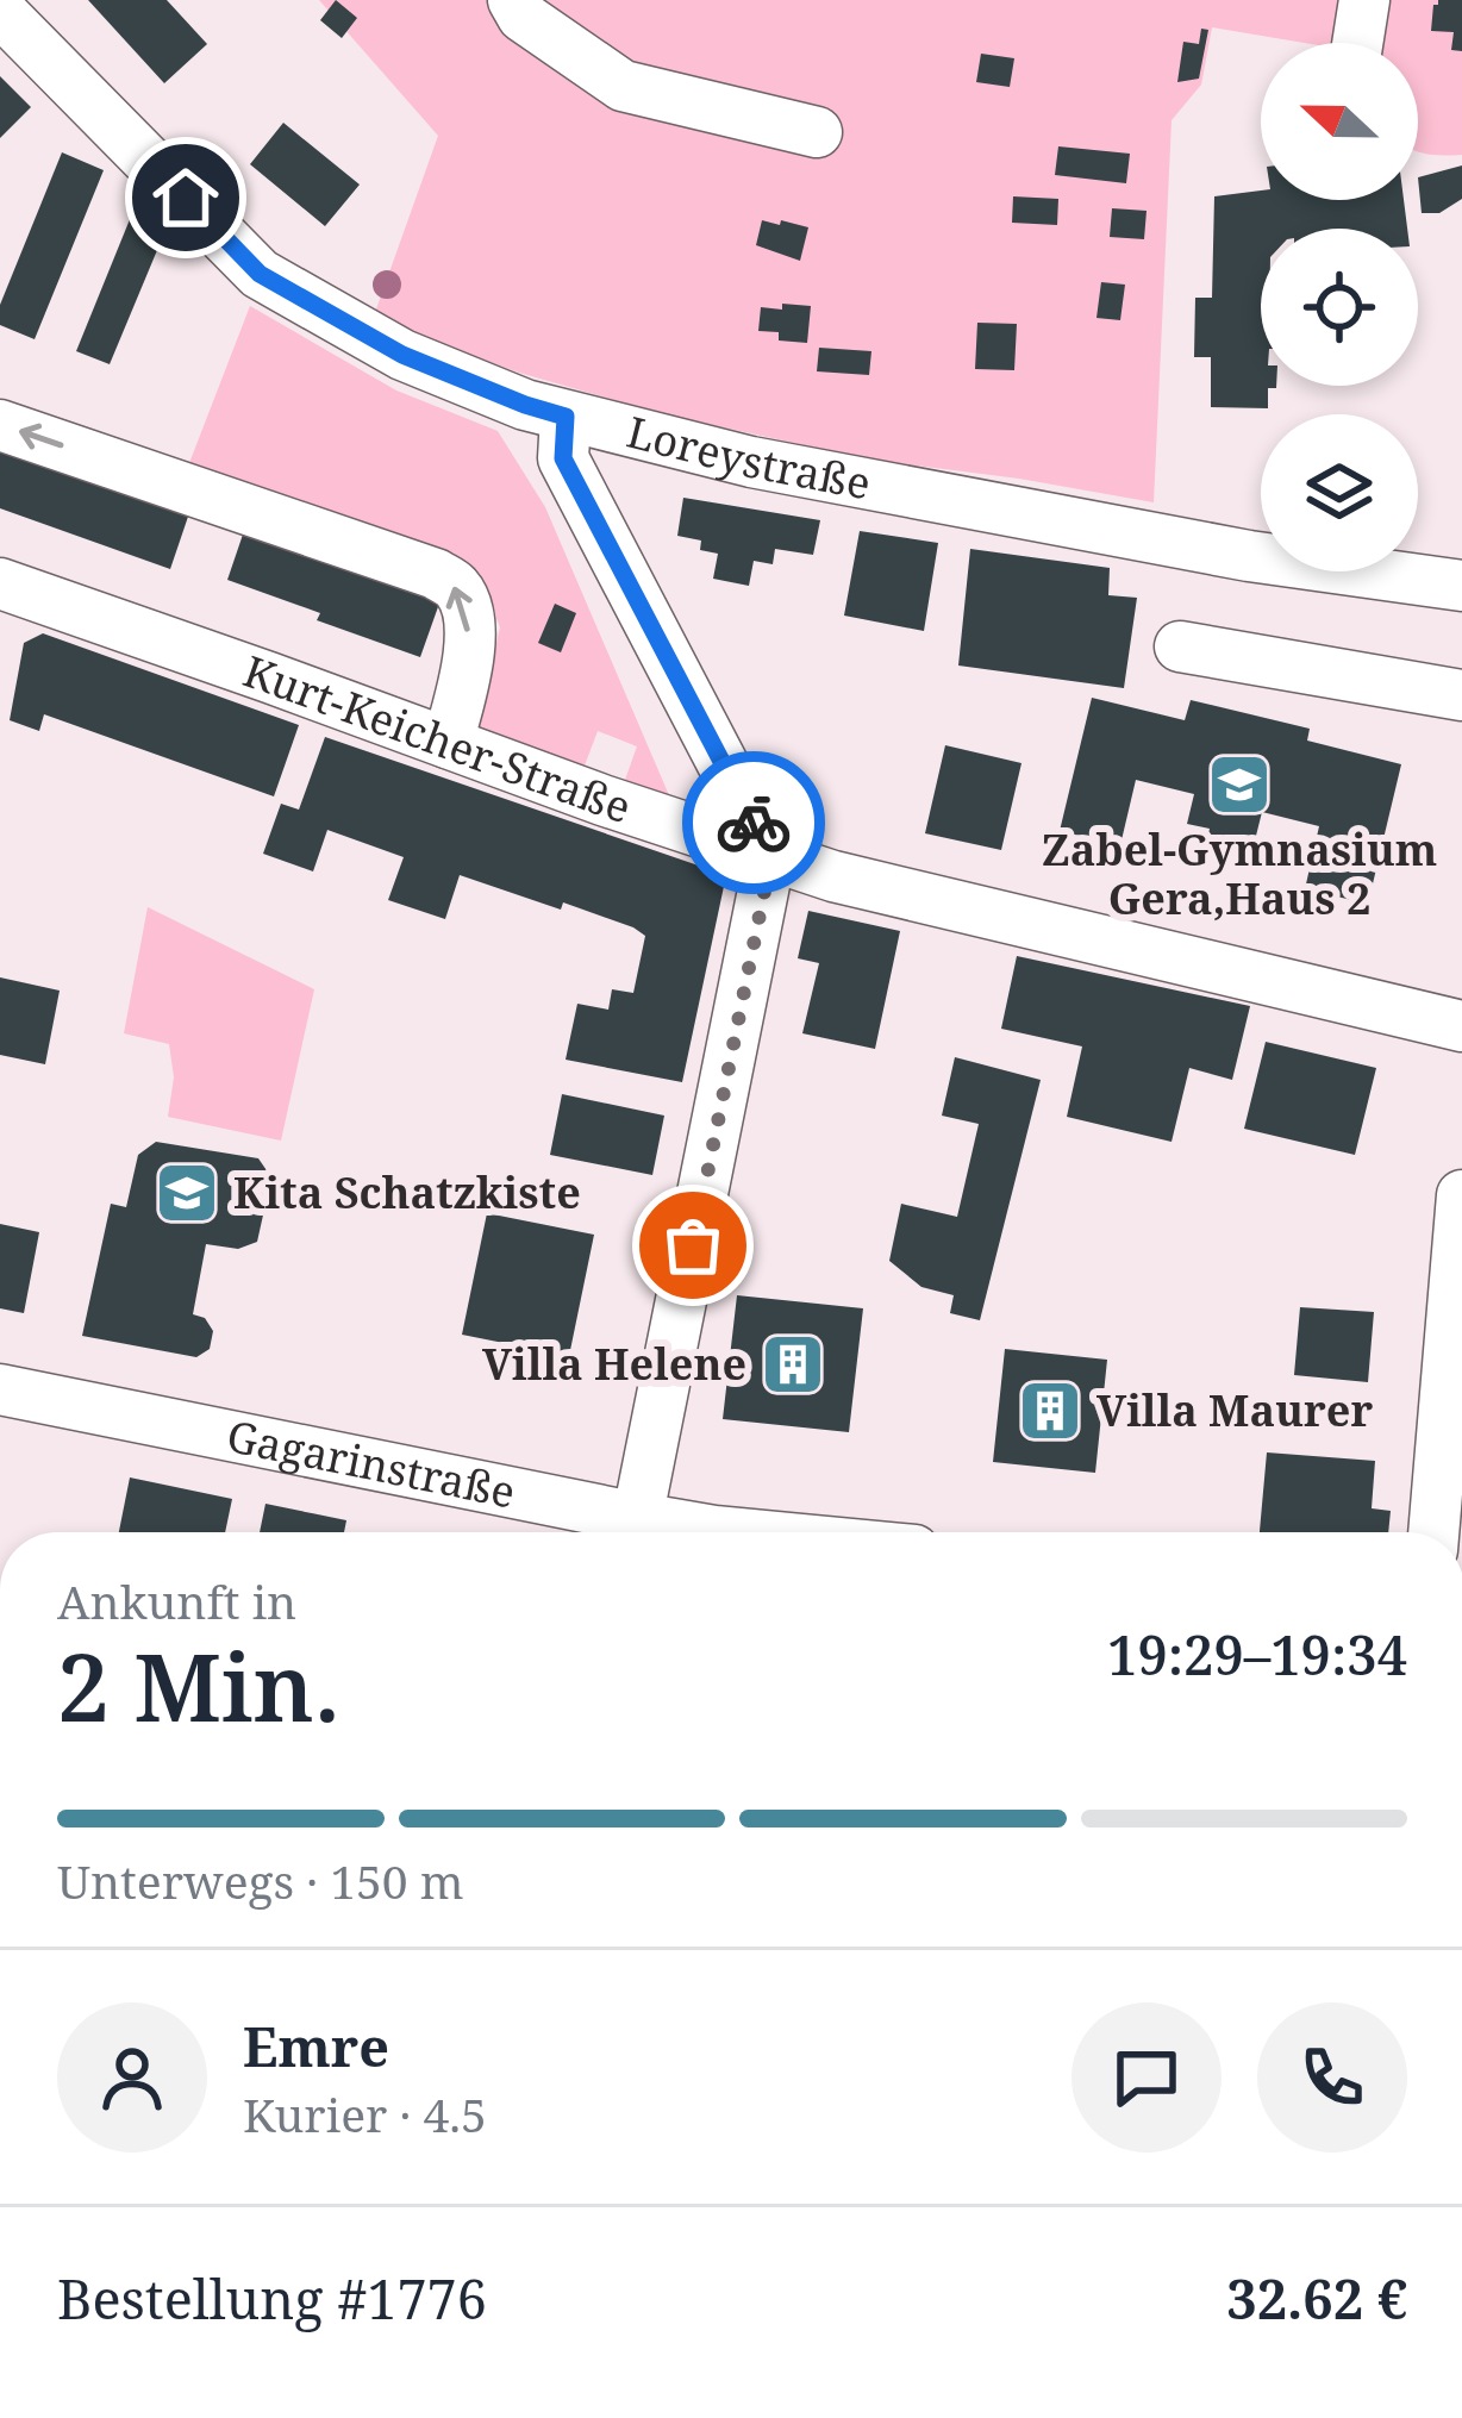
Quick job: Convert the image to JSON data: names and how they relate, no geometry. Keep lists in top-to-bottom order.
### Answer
{
  "streets": {
    "street": ["Loreystraße", "Kurt-Keicher-Straße", "Gagarinstraße"]
  },
  "places": {
    "school or university": ["Zabel-Gymnasium Gera,Haus 2", "Kita Schatzkiste"],
    "building": ["Villa Helene", "Villa Maurer"]
  },
  "north": "left",
  "page": {
    "heading": ["2 Min.", "Ankunft in", "19:29–19:34"],
    "panel": [
      "Emre",
      "Kurier · 4.5",
      "Bestellung #1776",
      "32.62 €"
    ],
    "bar": "Unterwegs · 150 m"
  }
}
